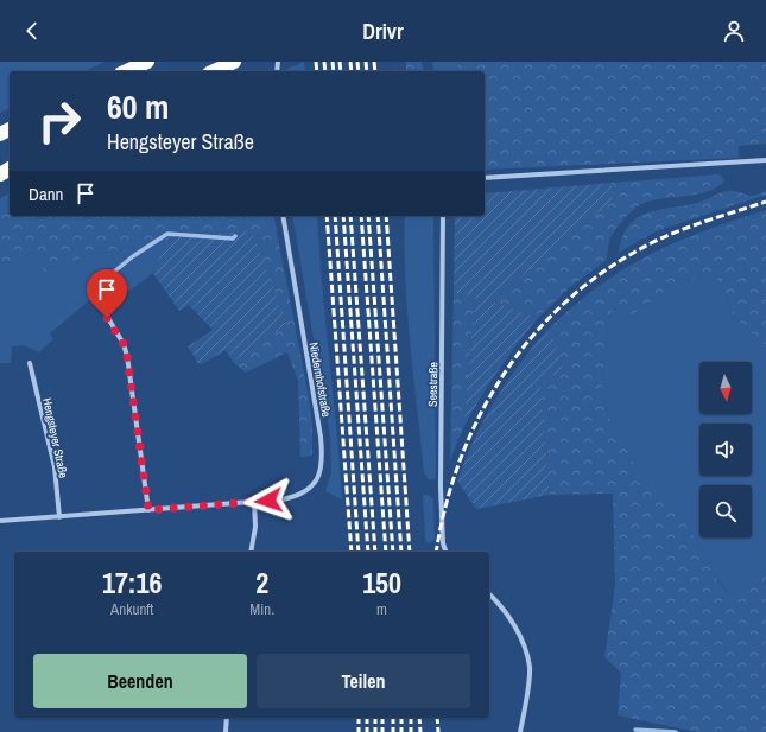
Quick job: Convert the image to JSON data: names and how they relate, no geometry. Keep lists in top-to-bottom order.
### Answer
{
  "streets": {
    "street": ["Niedernhofstraße", "Seestraße", "Hengsteyer Straße"]
  },
  "north": "bottom",
  "page": {
    "header": "Drivr",
    "turn": ["60 m", "Hengsteyer Straße"],
    "then": "Dann",
    "eta": [
      "17:16",
      "Ankunft",
      "2",
      "Min.",
      "150",
      "m"
    ],
    "buttons": ["Beenden", "Teilen"]
  }
}
